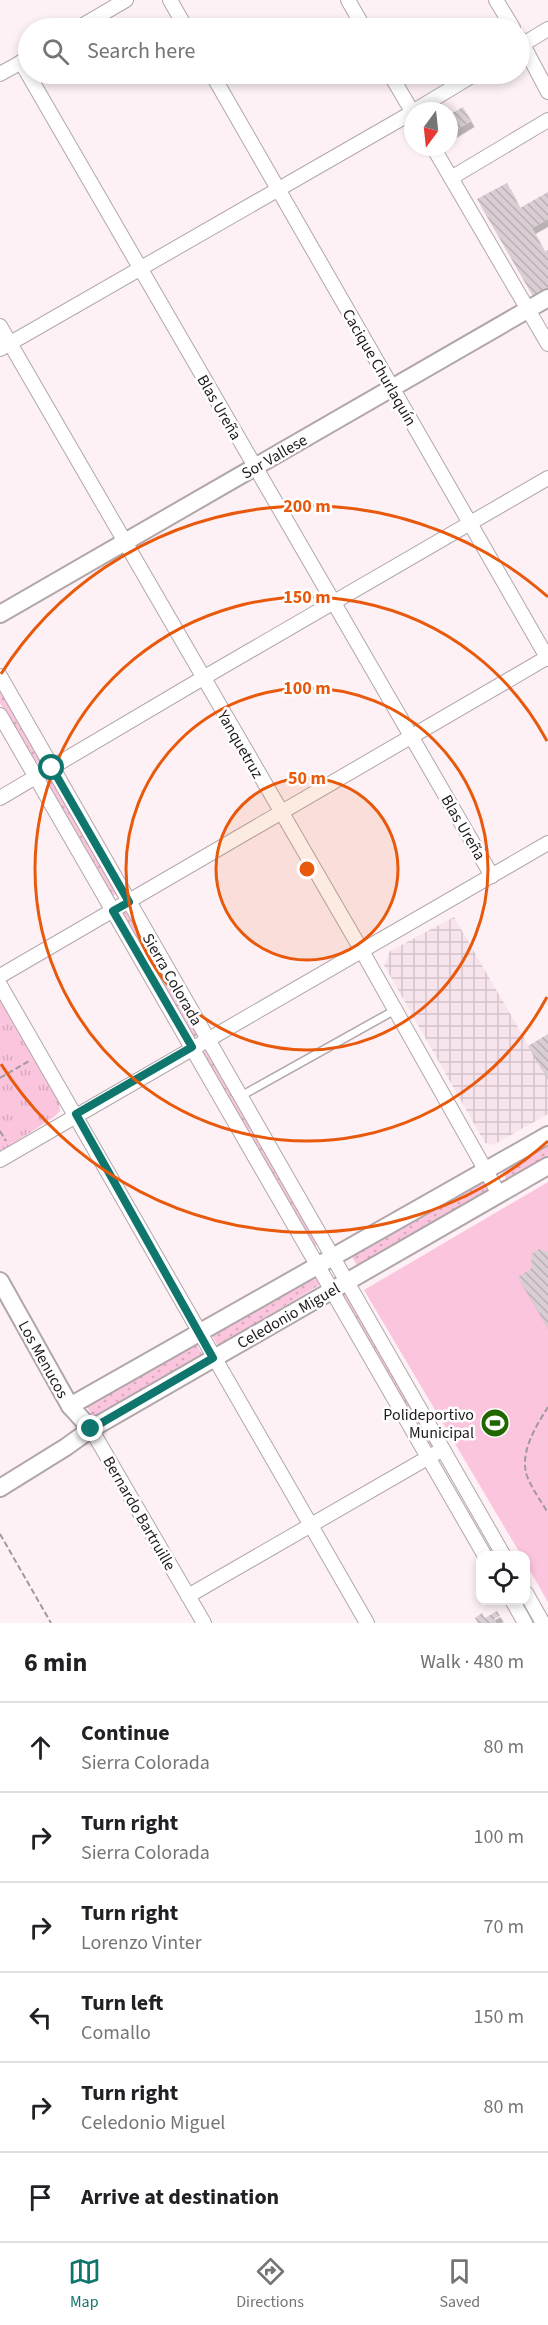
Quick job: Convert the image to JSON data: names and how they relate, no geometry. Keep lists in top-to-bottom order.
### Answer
{
  "streets": {
    "street": [
      "Cacique Churlaquín",
      "Blas Ureña",
      "Sor Vallese",
      "Yanquetruz",
      "Sierra Colorada",
      "Celedonio Miguel",
      "Los Menucos",
      "Bernardo Bartruille"
    ]
  },
  "crossings": [
    ["Cacique Churlaquín", "Sor Vallese"],
    ["Blas Ureña", "Sor Vallese"],
    ["Sor Vallese", "Yanquetruz"],
    ["Yanquetruz", "Celedonio Miguel"],
    ["Sierra Colorada", "Celedonio Miguel"],
    ["Celedonio Miguel", "Los Menucos"],
    ["Celedonio Miguel", "Bernardo Bartruille"],
    ["Los Menucos", "Bernardo Bartruille"]
  ],
  "places": {
    "sports": ["Polideportivo Municipal"]
  },
  "north": "bottom",
  "page": {
    "search": "Search here",
    "heading": ["6 min", "Walk · 480 m"],
    "list": [
      ["Continue", "Sierra Colorada", "80 m"],
      ["Turn right", "Sierra Colorada", "100 m"],
      ["Turn right", "Lorenzo Vinter", "70 m"],
      ["Turn left", "Comallo", "150 m"],
      ["Turn right", "Celedonio Miguel", "80 m"],
      "Arrive at destination"
    ],
    "nav": ["Map", "Directions", "Saved"]
  },
  "rings": [
    "200 m",
    "150 m",
    "100 m",
    "50 m"
  ]
}
